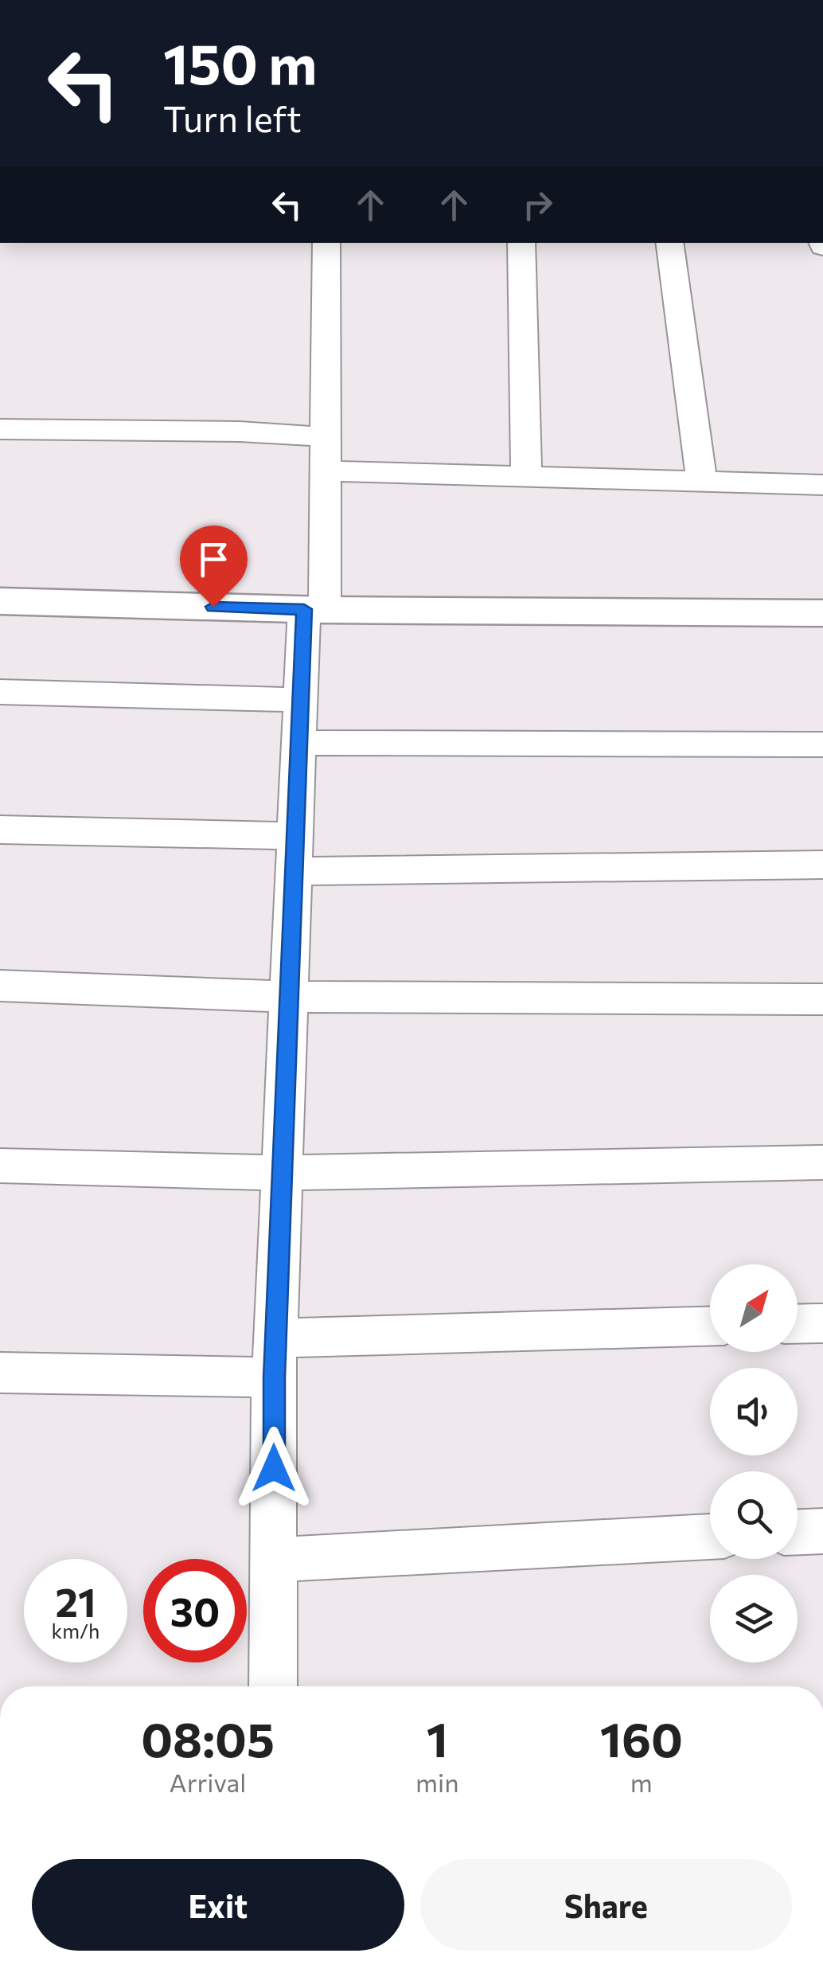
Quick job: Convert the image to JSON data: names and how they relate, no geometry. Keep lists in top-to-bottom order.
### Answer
{
  "north": "top right",
  "page": {
    "turn": ["150 m", "Turn left"],
    "speed": "21 km/h",
    "limit": "30",
    "eta": [
      "08:05",
      "Arrival",
      "1",
      "min",
      "160",
      "m"
    ],
    "buttons": ["Exit", "Share"]
  }
}
